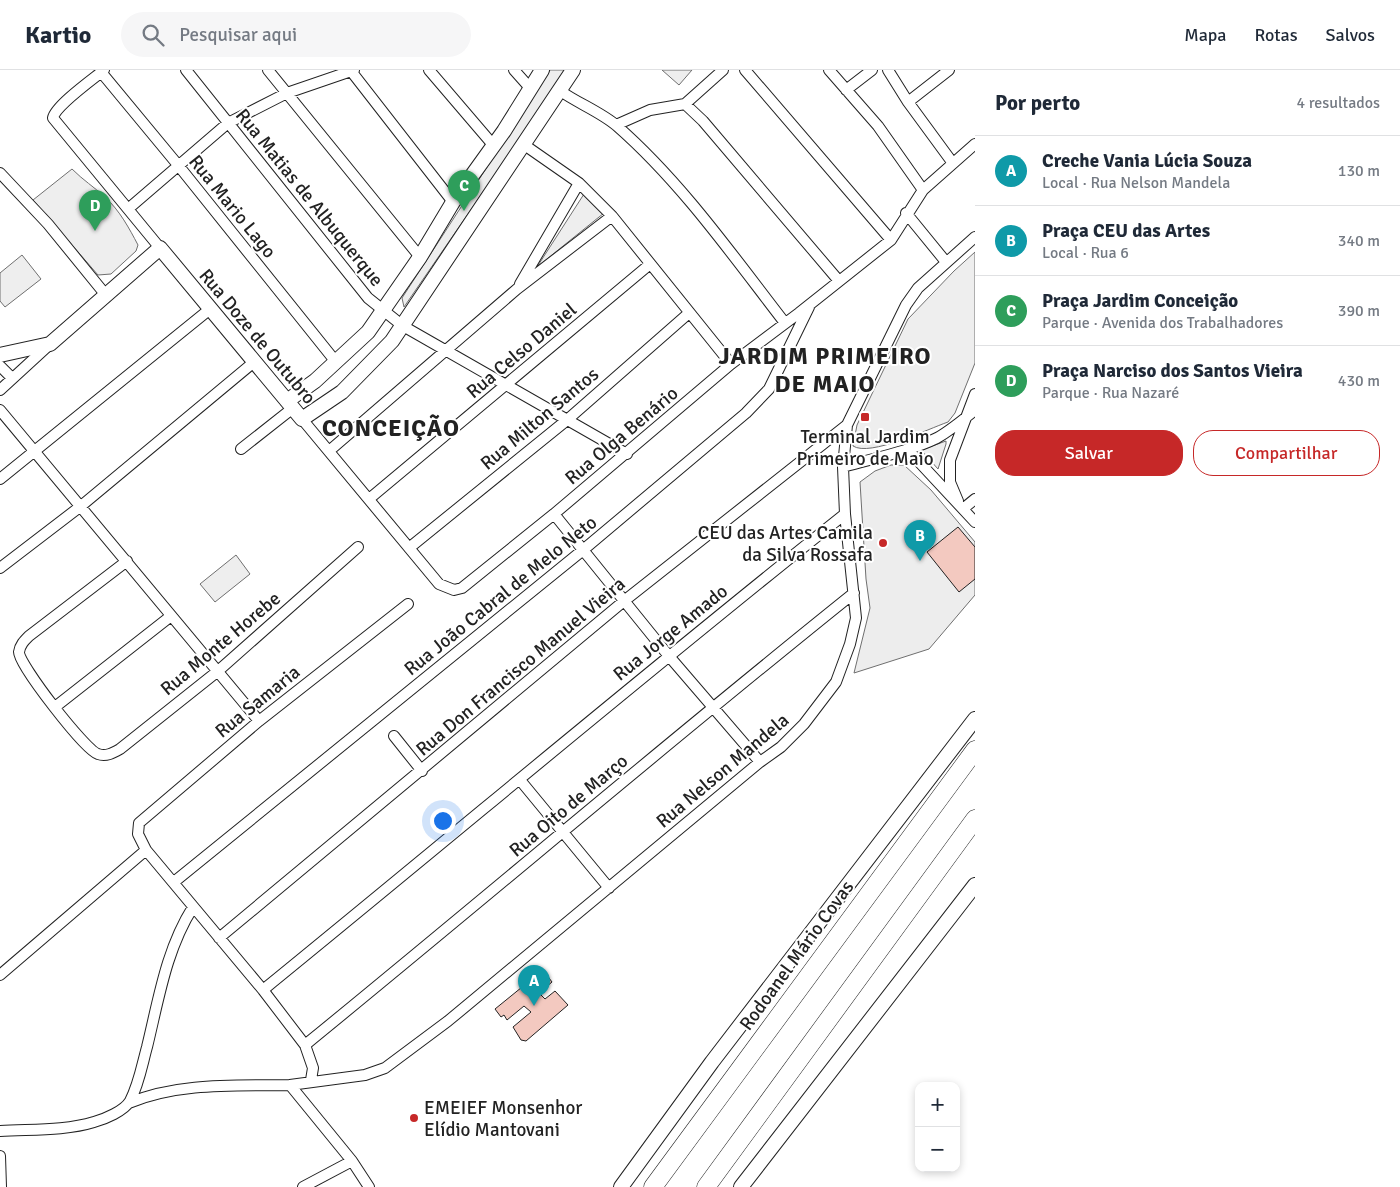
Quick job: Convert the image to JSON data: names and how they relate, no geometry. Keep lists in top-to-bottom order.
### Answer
{
  "streets": {
    "highway": ["Rodoanel Mário Covas"],
    "street": [
      "Rua Matias de Albuquerque",
      "Rua Mario Lago",
      "Rua Doze de Outubro",
      "Rua Celso Daniel",
      "Rua Milton Santos",
      "Rua Olga Benário",
      "Rua João Cabral de Melo Neto",
      "Rua Jorge Amado",
      "Rua Monte Horebe",
      "Rua Don Francisco Manuel Vieira",
      "Rua Samaria",
      "Rua Nelson Mandela",
      "Rua Oito de Março"
    ]
  },
  "crossings": [
    ["Rua Matias de Albuquerque", "Rua Celso Daniel"],
    ["Rua Matias de Albuquerque", "Rua Milton Santos"],
    ["Rua Matias de Albuquerque", "Rua Olga Benário"],
    ["Rua Mario Lago", "Rua Doze de Outubro"],
    ["Rua Doze de Outubro", "Rua Celso Daniel"],
    ["Rua Doze de Outubro", "Rua Milton Santos"],
    ["Rua Doze de Outubro", "Rua Olga Benário"],
    ["Rua Olga Benário", "Rua João Cabral de Melo Neto"],
    ["Rua Jorge Amado", "Rua Nelson Mandela"],
    ["Rua Don Francisco Manuel Vieira", "Rua Nelson Mandela"],
    ["Rua Nelson Mandela", "Rua Oito de Março"]
  ],
  "districts": ["JARDIM PRIMEIRO DE MAIO", "CONCEIÇÃO"],
  "places": {
    "transit": ["Terminal Jardim Primeiro de Maio"],
    "other": ["CEU das Artes Camila da Silva Rossafa", "EMEIEF Monsenhor Elídio Mantovani"]
  },
  "page": {
    "header": "Kartio",
    "search": "Pesquisar aqui",
    "nav": ["Mapa", "Rotas", "Salvos"],
    "heading": ["Por perto", "4 resultados"],
    "list": [
      {
        "mark": "A",
        "name": "Creche Vania Lúcia Souza",
        "note": "Local · Rua Nelson Mandela",
        "value": "130 m"
      },
      {
        "mark": "B",
        "name": "Praça CEU das Artes",
        "note": "Local · Rua 6",
        "value": "340 m"
      },
      {
        "mark": "C",
        "name": "Praça Jardim Conceição",
        "note": "Parque · Avenida dos Trabalhadores",
        "value": "390 m"
      },
      {
        "mark": "D",
        "name": "Praça Narciso dos Santos Vieira",
        "note": "Parque · Rua Nazaré",
        "value": "430 m"
      }
    ],
    "pins": [
      "C",
      "D",
      "B",
      "A"
    ],
    "buttons": ["Salvar", "Compartilhar"],
    "map_buttons": ["+", "−"]
  }
}
